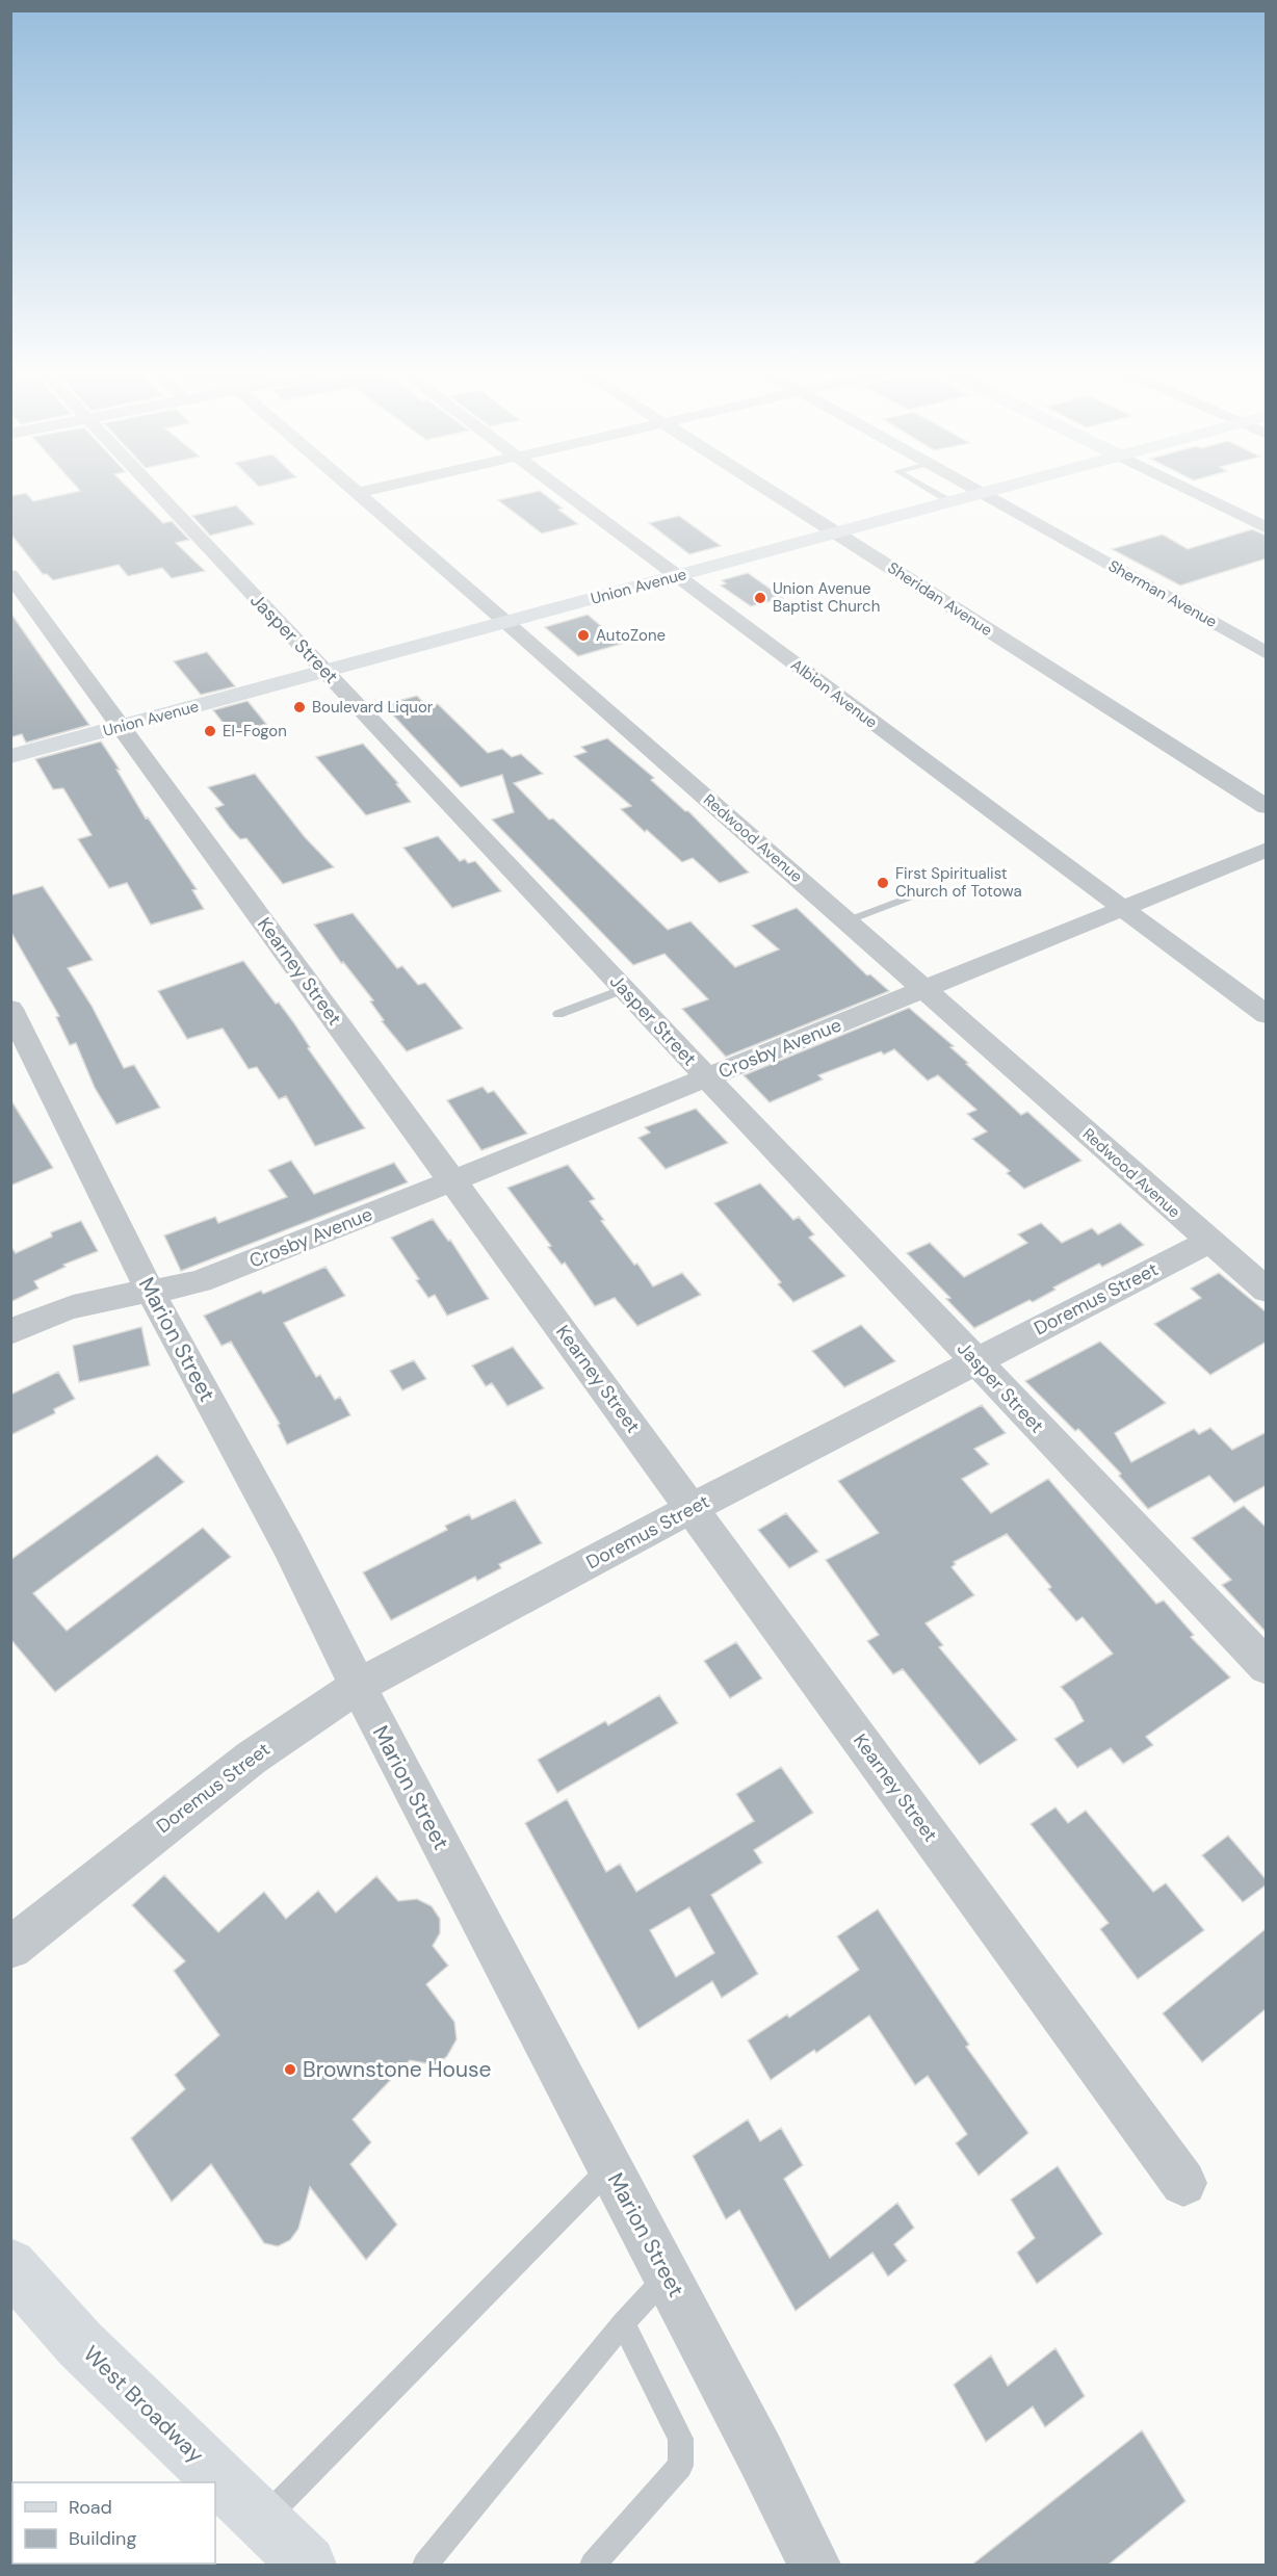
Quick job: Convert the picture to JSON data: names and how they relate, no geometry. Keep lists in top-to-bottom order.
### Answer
{
  "streets": {
    "main road": ["Union Avenue", "West Broadway"],
    "street": [
      "Sherman Avenue",
      "Sheridan Avenue",
      "Jasper Street",
      "Albion Avenue",
      "Redwood Avenue",
      "Kearney Street",
      "Crosby Avenue",
      "Doremus Street",
      "Marion Street"
    ]
  },
  "crossings": [
    ["Union Avenue", "Sherman Avenue"],
    ["Union Avenue", "Sheridan Avenue"],
    ["Union Avenue", "Jasper Street"],
    ["Union Avenue", "Albion Avenue"],
    ["Union Avenue", "Redwood Avenue"],
    ["Union Avenue", "Kearney Street"],
    ["Jasper Street", "Crosby Avenue"],
    ["Jasper Street", "Doremus Street"],
    ["Albion Avenue", "Crosby Avenue"],
    ["Redwood Avenue", "Crosby Avenue"],
    ["Redwood Avenue", "Doremus Street"],
    ["Kearney Street", "Crosby Avenue"],
    ["Kearney Street", "Doremus Street"],
    ["Crosby Avenue", "Marion Street"],
    ["Doremus Street", "Marion Street"]
  ],
  "places": [
    "Union Avenue Baptist Church",
    "AutoZone",
    "Boulevard Liquor",
    "El-Fogon",
    "First Spiritualist Church of Totowa",
    "Brownstone House"
  ],
  "legend": ["Road", "Building"]
}
